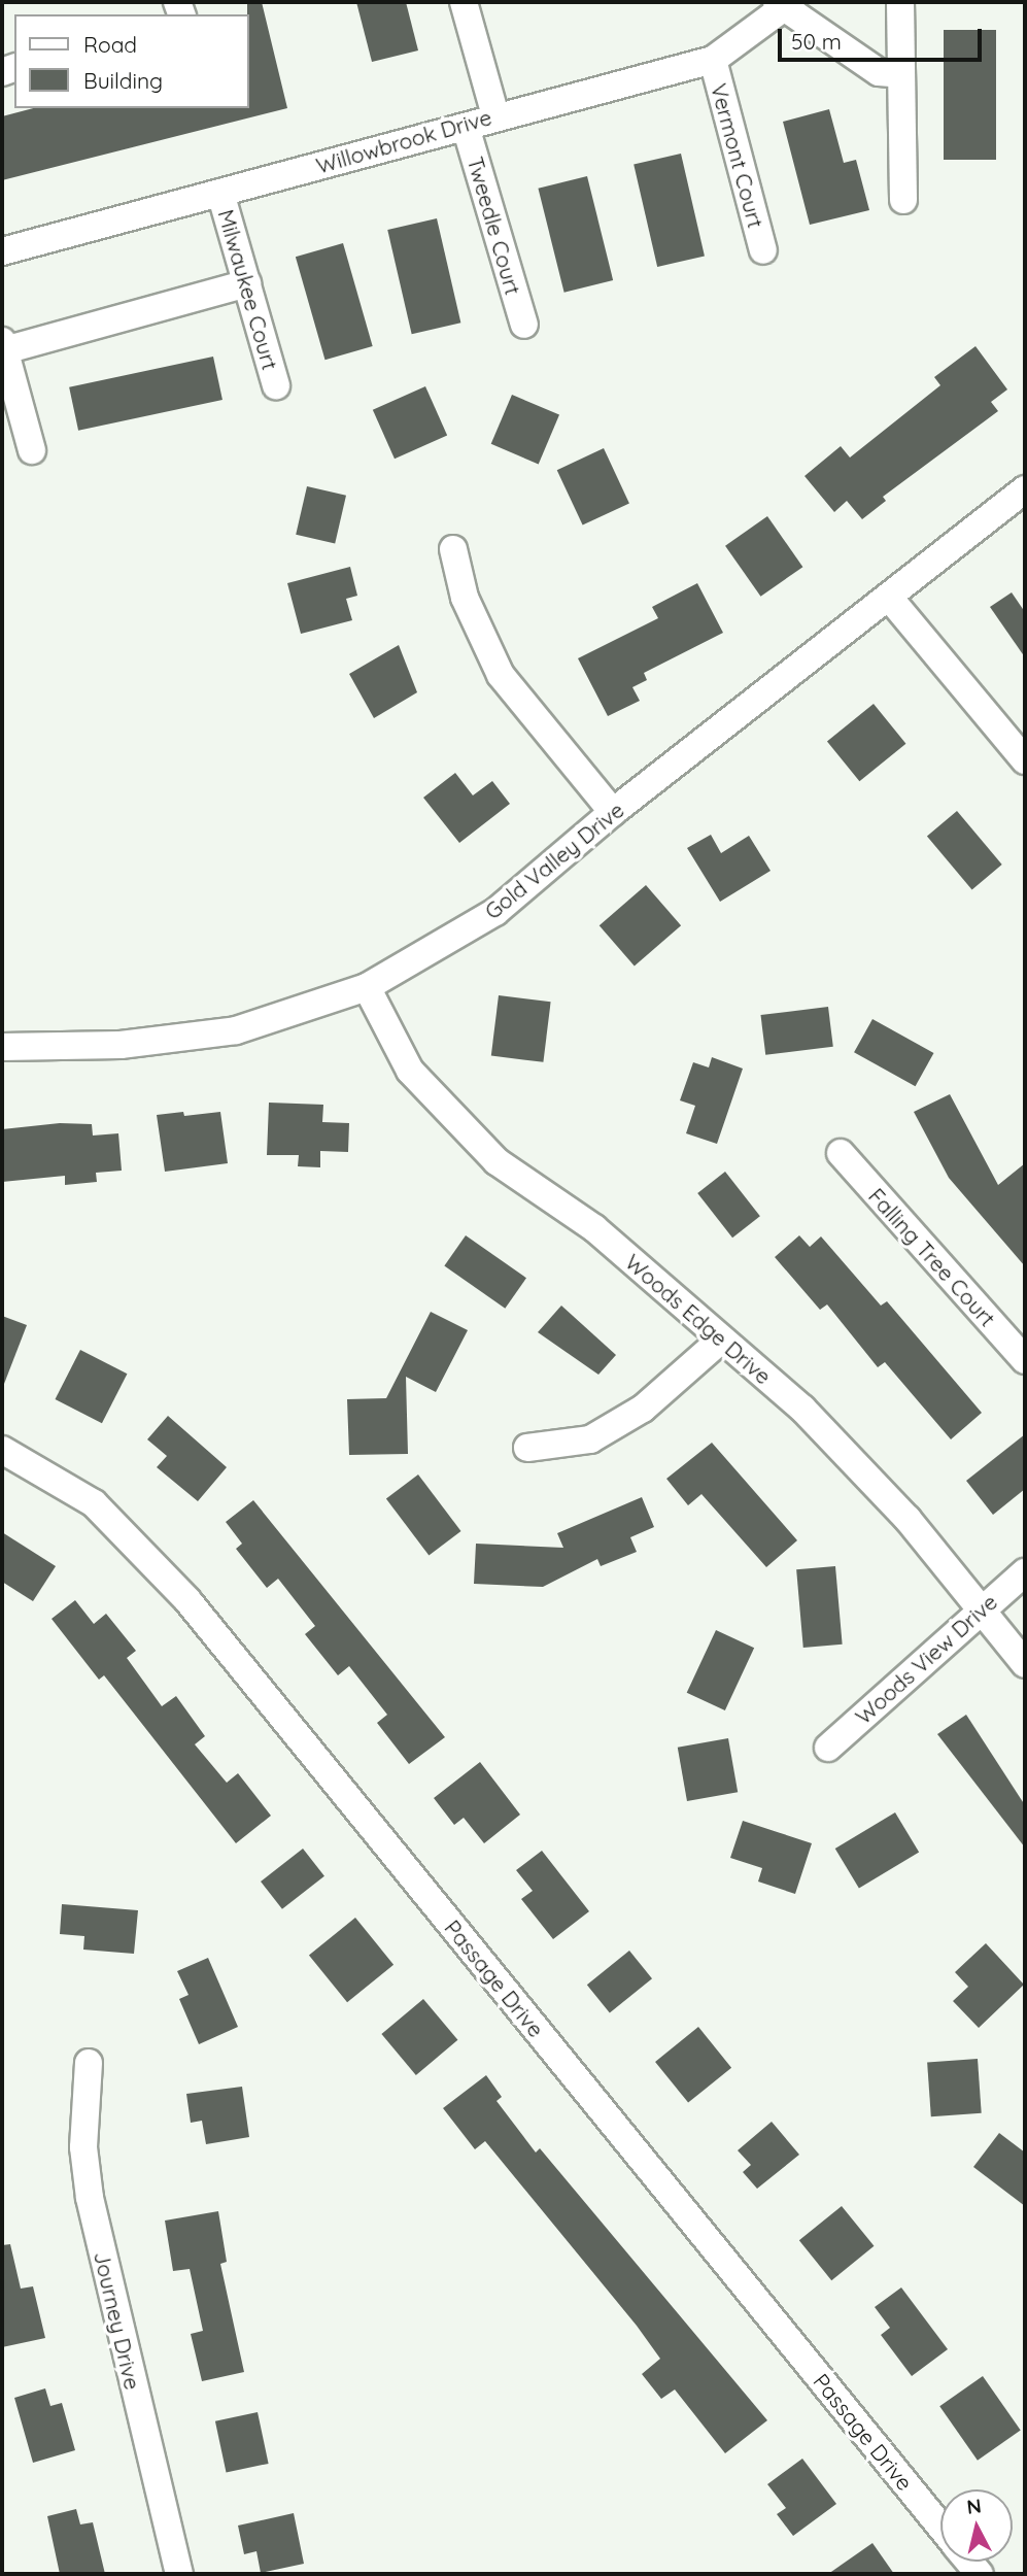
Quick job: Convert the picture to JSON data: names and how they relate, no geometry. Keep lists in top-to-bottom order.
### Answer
{
  "streets": {
    "street": [
      "Willowbrook Drive",
      "Vermont Court",
      "Tweedle Court",
      "Milwaukee Court",
      "Gold Valley Drive",
      "Falling Tree Court",
      "Woods Edge Drive",
      "Woods View Drive",
      "Passage Drive",
      "Journey Drive"
    ]
  },
  "crossings": [
    ["Willowbrook Drive", "Vermont Court"],
    ["Willowbrook Drive", "Tweedle Court"],
    ["Willowbrook Drive", "Milwaukee Court"],
    ["Gold Valley Drive", "Woods Edge Drive"],
    ["Woods Edge Drive", "Woods View Drive"]
  ],
  "legend": ["Road", "Building"],
  "scale_bar": "50 m",
  "north": "top"
}
